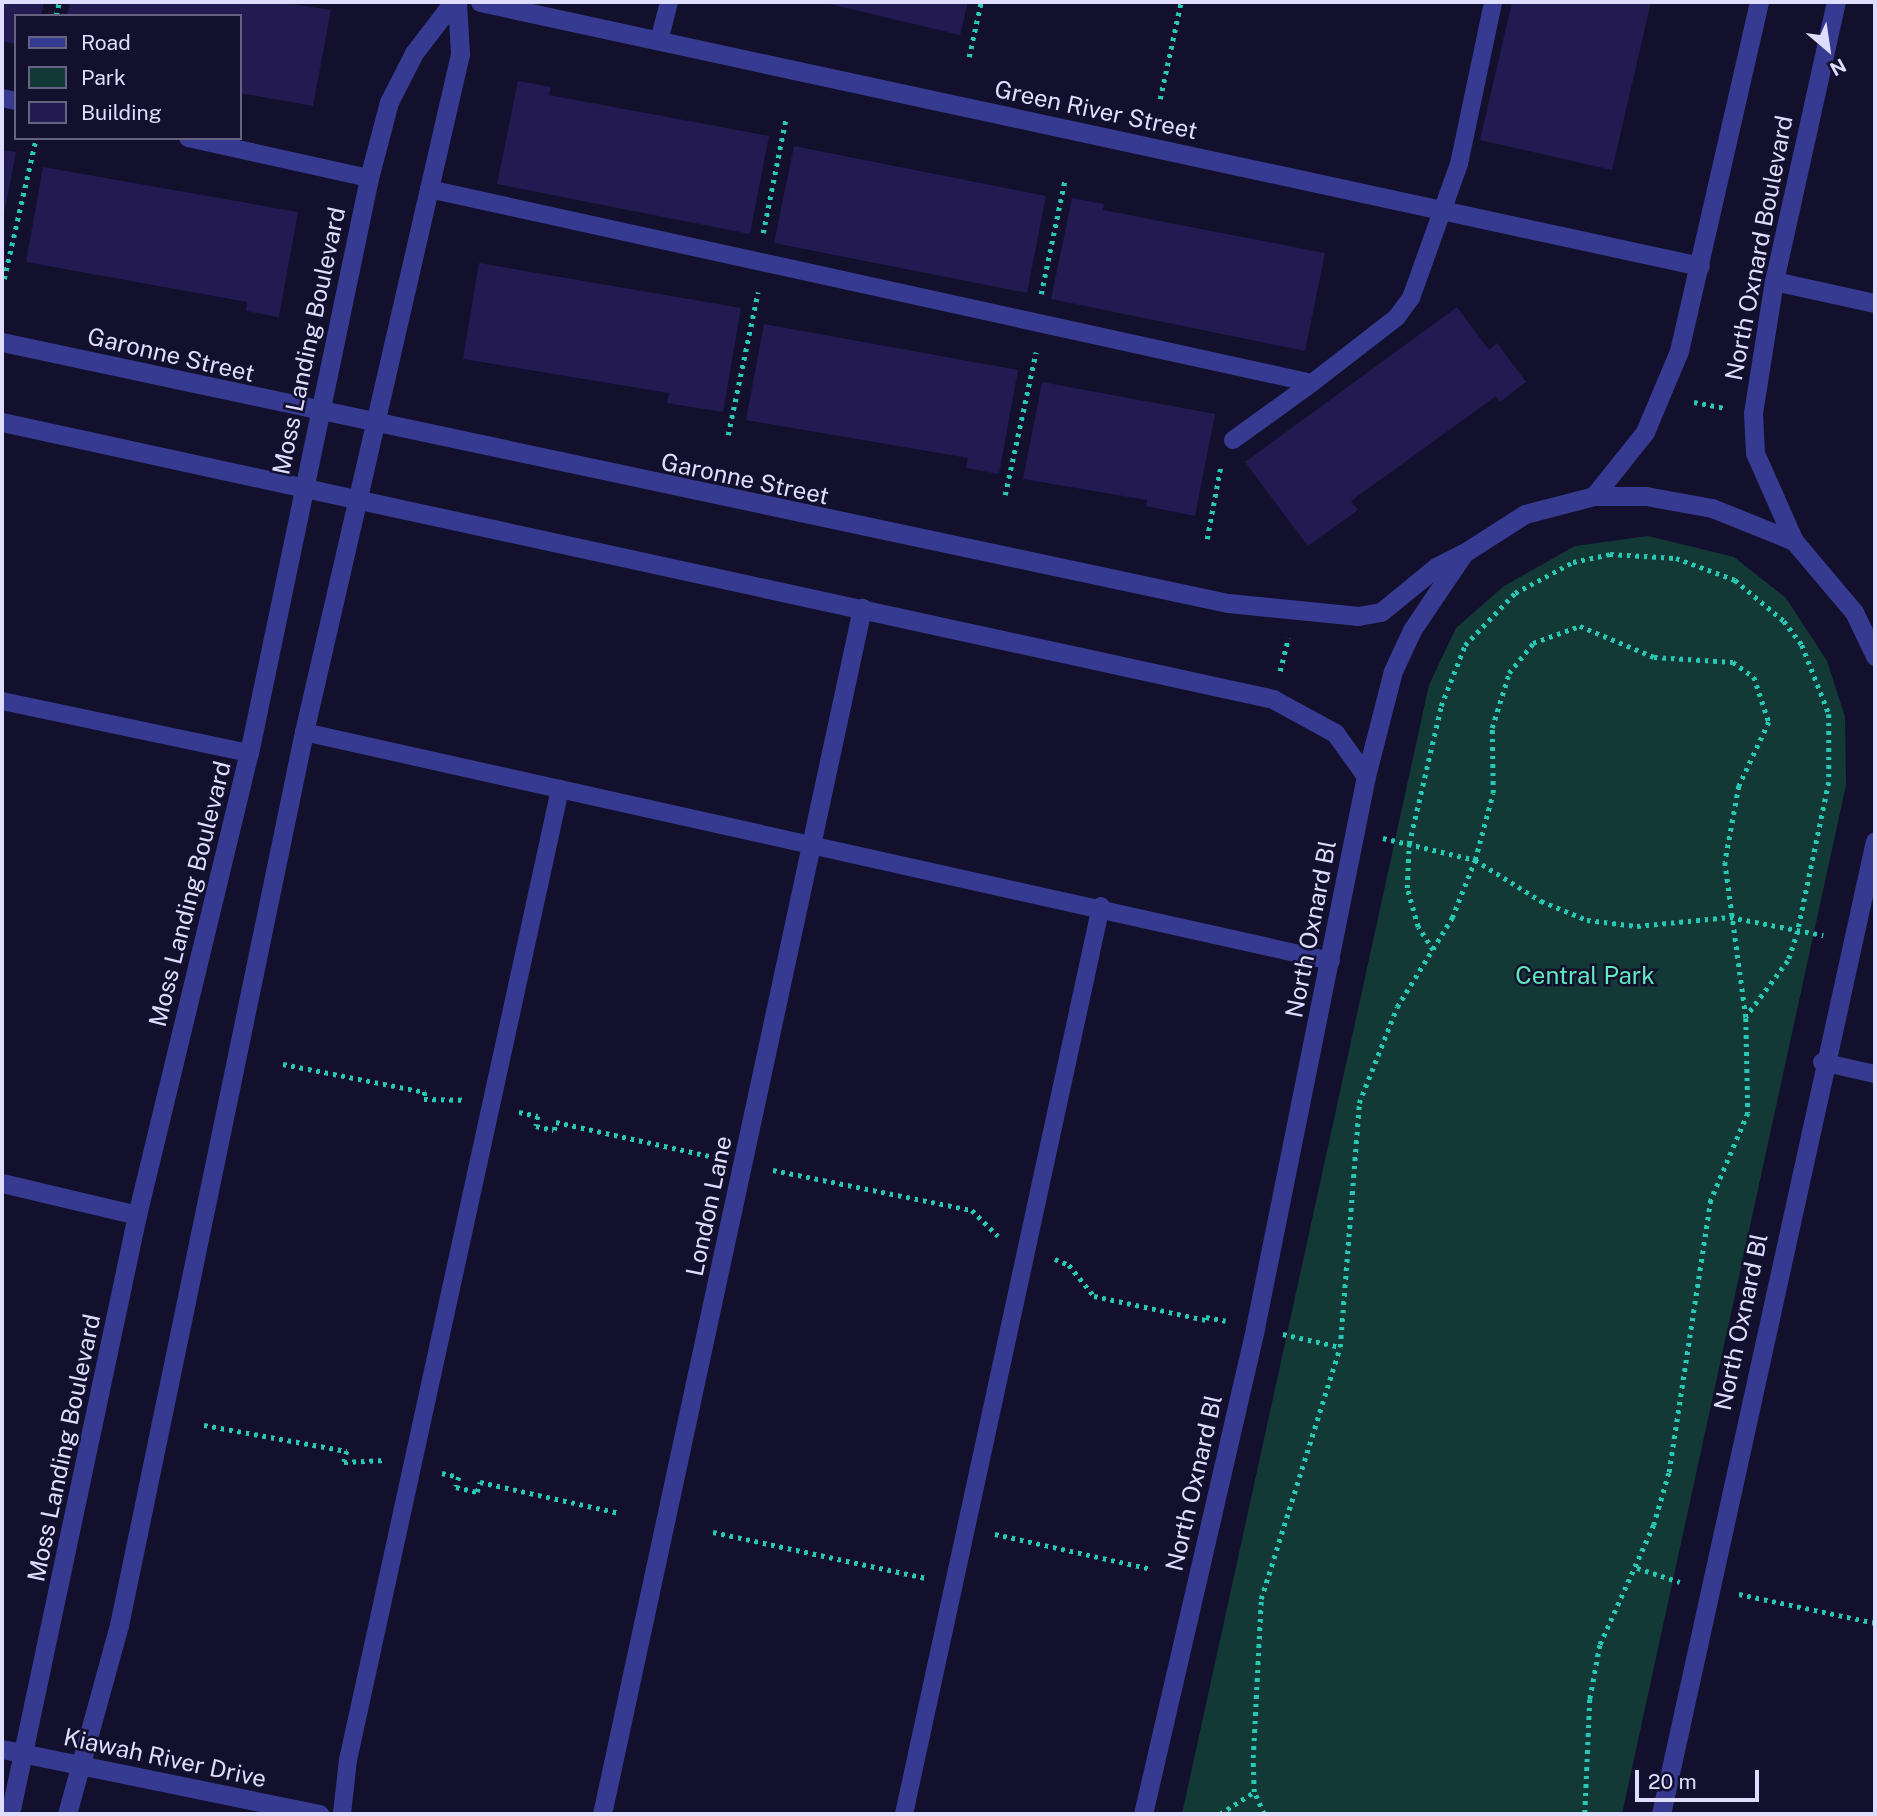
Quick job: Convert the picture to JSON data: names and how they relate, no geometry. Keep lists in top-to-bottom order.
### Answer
{
  "streets": {
    "street": [
      "Green River Street",
      "North Oxnard Boulevard",
      "Moss Landing Boulevard",
      "Garonne Street",
      "North Oxnard Bl",
      "London Lane",
      "Kiawah River Drive"
    ]
  },
  "crossings": [
    ["Green River Street", "North Oxnard Boulevard"],
    ["North Oxnard Boulevard", "North Oxnard Bl"],
    ["Moss Landing Boulevard", "Garonne Street"],
    ["Moss Landing Boulevard", "Kiawah River Drive"],
    ["Garonne Street", "North Oxnard Bl"]
  ],
  "parks": ["Central Park"],
  "legend": ["Road", "Park", "Building"],
  "scale_bar": "20 m",
  "north": "bottom right"
}
